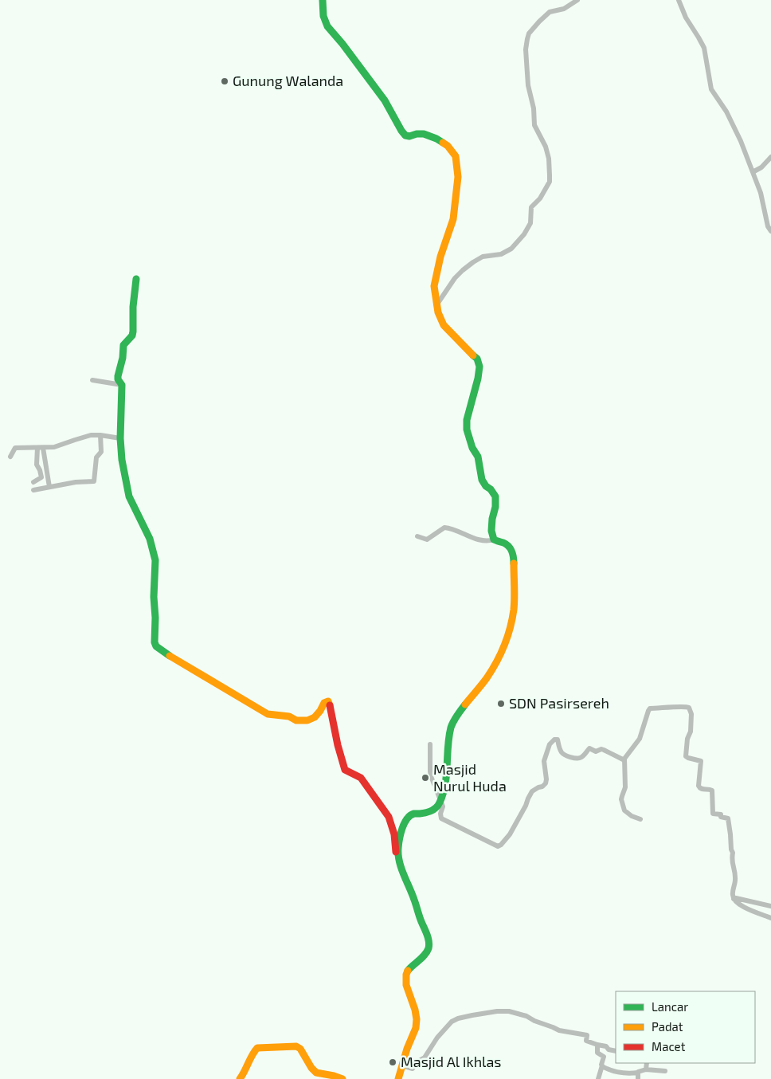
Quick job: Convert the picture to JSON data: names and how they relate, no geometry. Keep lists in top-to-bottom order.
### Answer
{
  "places": [
    "Gunung Walanda",
    "SDN Pasirsereh",
    "Masjid Nurul Huda",
    "Masjid Al Ikhlas"
  ],
  "legend": ["Lancar", "Padat", "Macet"]
}
